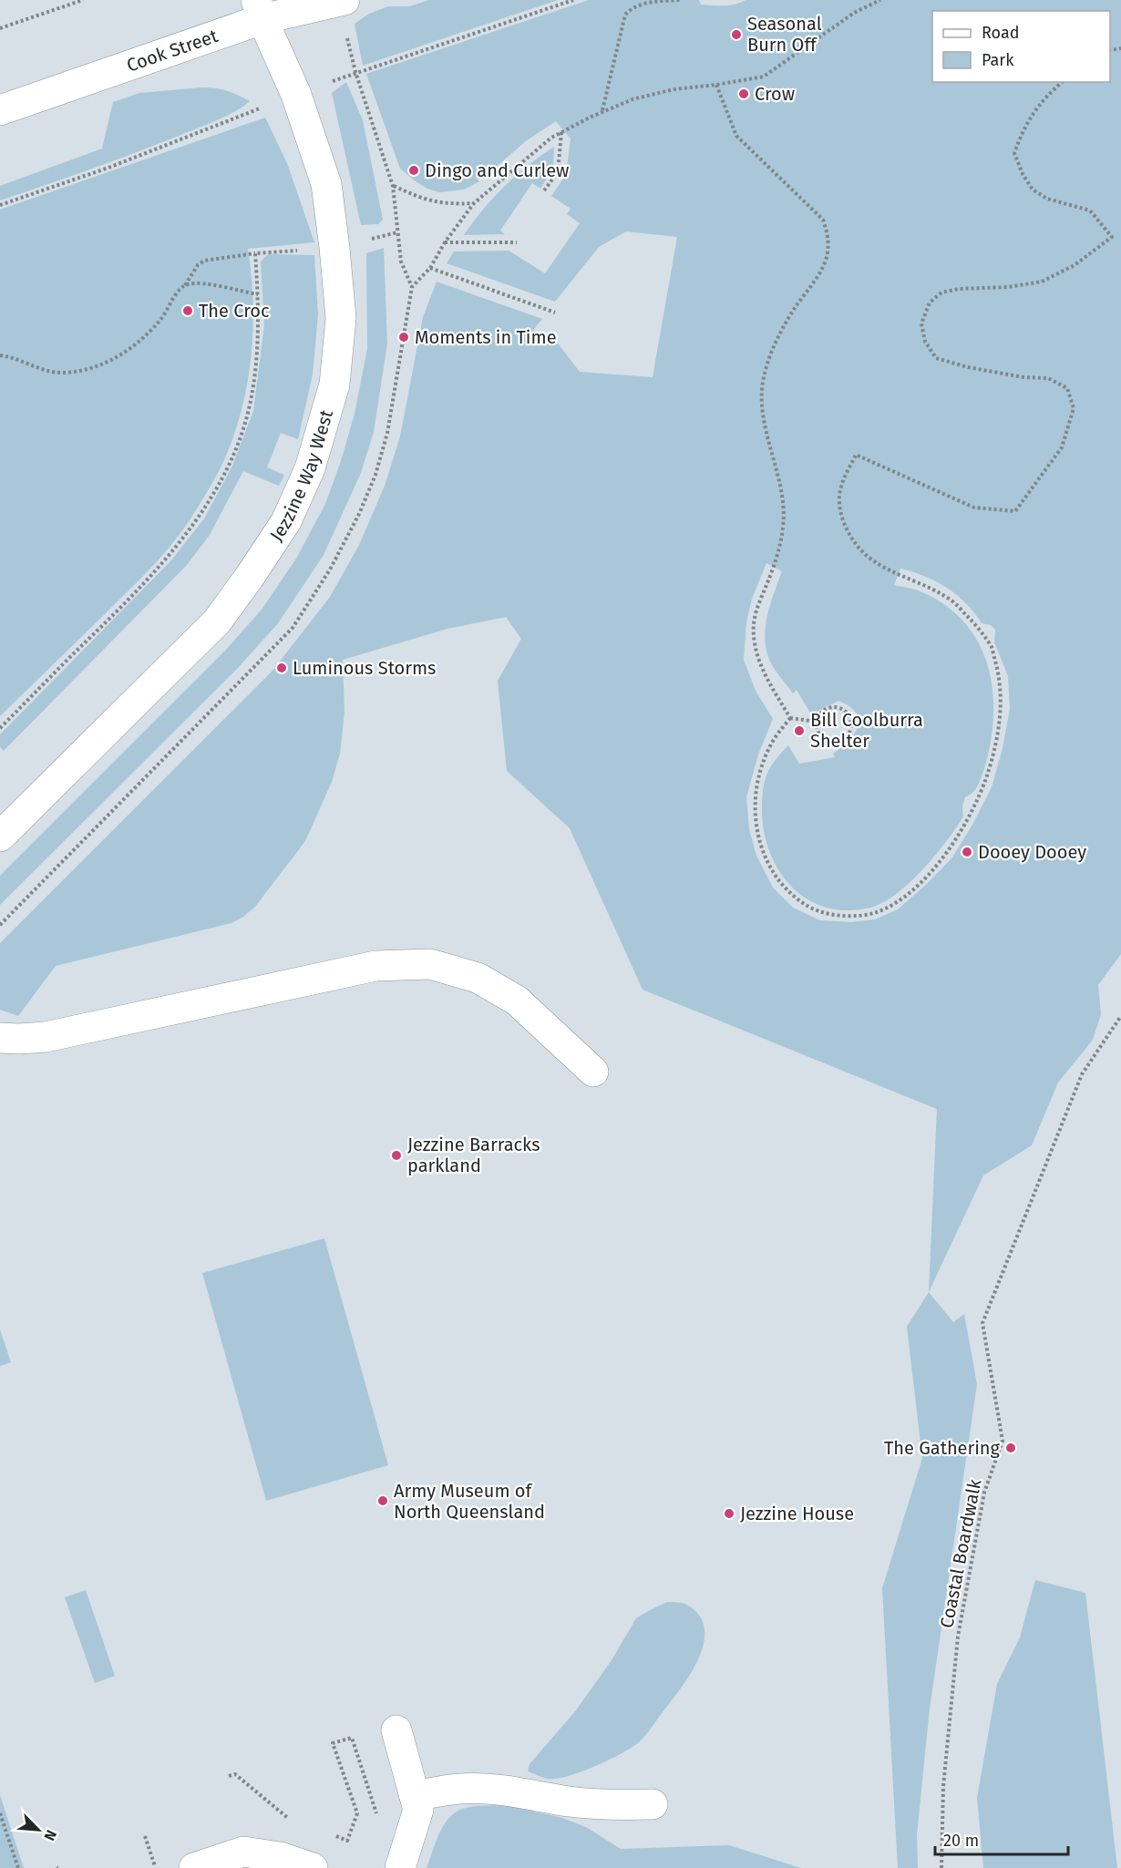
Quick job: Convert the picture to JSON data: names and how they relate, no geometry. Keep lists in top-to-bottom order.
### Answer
{
  "streets": {
    "street": ["Cook Street", "Jezzine Way West"],
    "path": ["Coastal Boardwalk"]
  },
  "crossings": [
    ["Cook Street", "Jezzine Way West"]
  ],
  "places": [
    "Seasonal Burn Off",
    "Crow",
    "Dingo and Curlew",
    "The Croc",
    "Moments in Time",
    "Luminous Storms",
    "Bill Coolburra Shelter",
    "Dooey Dooey",
    "Jezzine Barracks parkland",
    "The Gathering",
    "Army Museum of North Queensland",
    "Jezzine House"
  ],
  "legend": ["Road", "Park"],
  "scale_bar": "20 m",
  "north": "bottom right"
}
